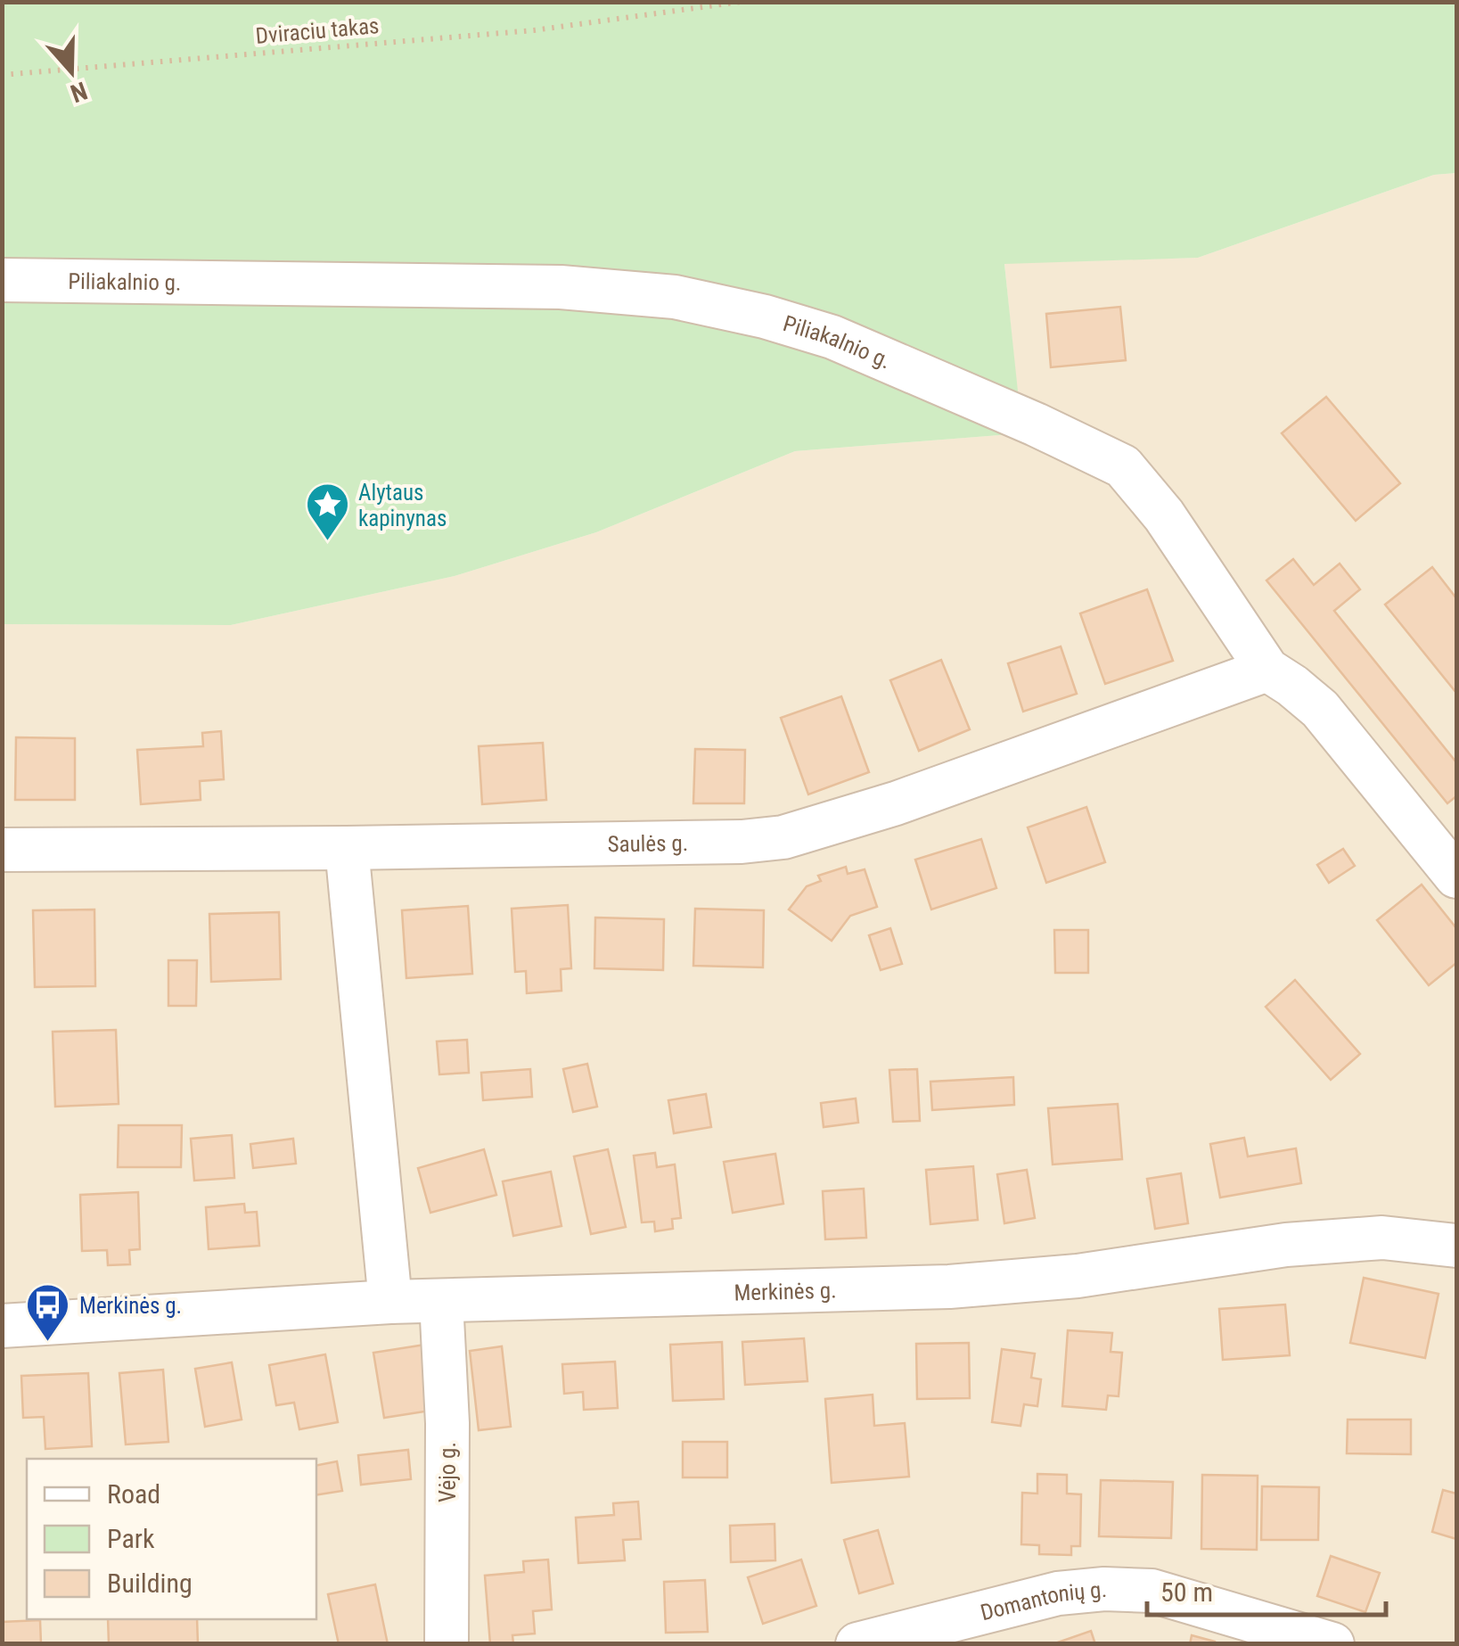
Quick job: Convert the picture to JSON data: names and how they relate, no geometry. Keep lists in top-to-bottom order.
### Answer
{
  "streets": {
    "street": [
      "Piliakalnio g.",
      "Saulės g.",
      "Merkinės g.",
      "Vėjo g.",
      "Domantonių g."
    ],
    "path": ["Dviraciu takas"]
  },
  "crossings": [
    ["Piliakalnio g.", "Saulės g."],
    ["Merkinės g.", "Vėjo g."]
  ],
  "places": {
    "place": ["Alytaus kapinynas"],
    "bus stop": ["Merkinės g."]
  },
  "legend": ["Road", "Park", "Building"],
  "scale_bar": "50 m",
  "north": "bottom"
}
